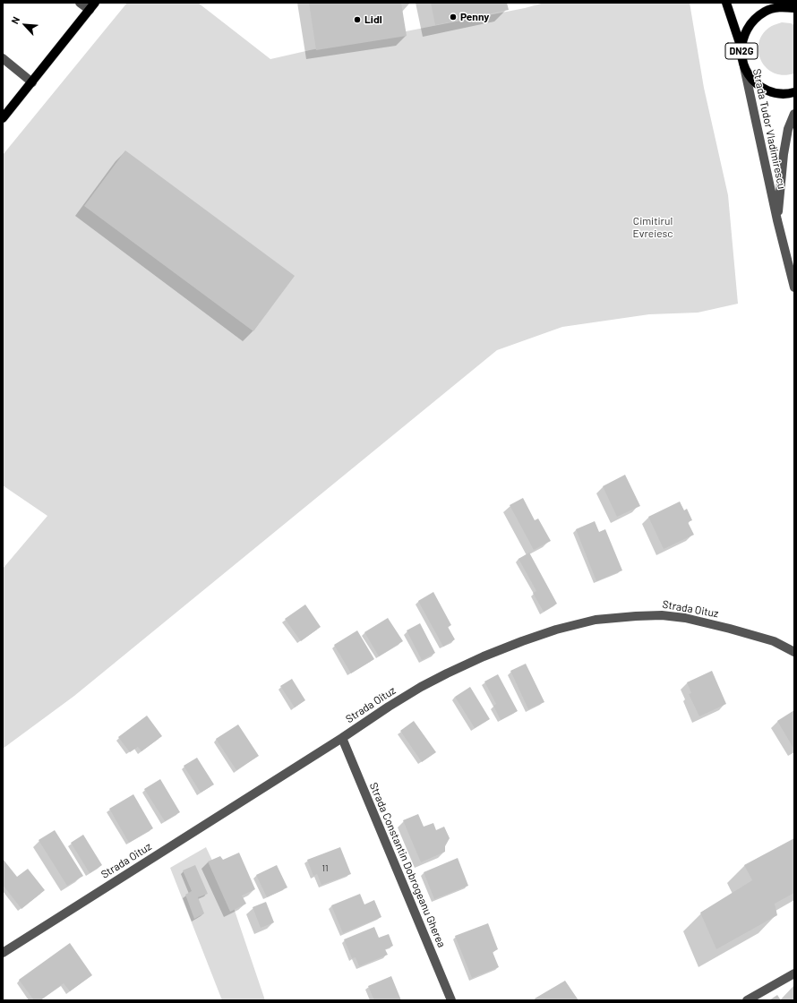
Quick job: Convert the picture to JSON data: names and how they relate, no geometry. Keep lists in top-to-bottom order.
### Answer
{
  "streets": {
    "main road": ["DN2G"],
    "street": ["Strada Tudor Vladimirescu", "Strada Oituz", "Strada Constantin Dobrogeanu Gherea"]
  },
  "crossings": [
    ["DN2G", "Strada Tudor Vladimirescu"],
    ["Strada Oituz", "Strada Constantin Dobrogeanu Gherea"]
  ],
  "parks": ["Cimitirul Evreiesc"],
  "places": ["Penny", "Lidl"],
  "house_numbers": ["11"],
  "north": "top left"
}
